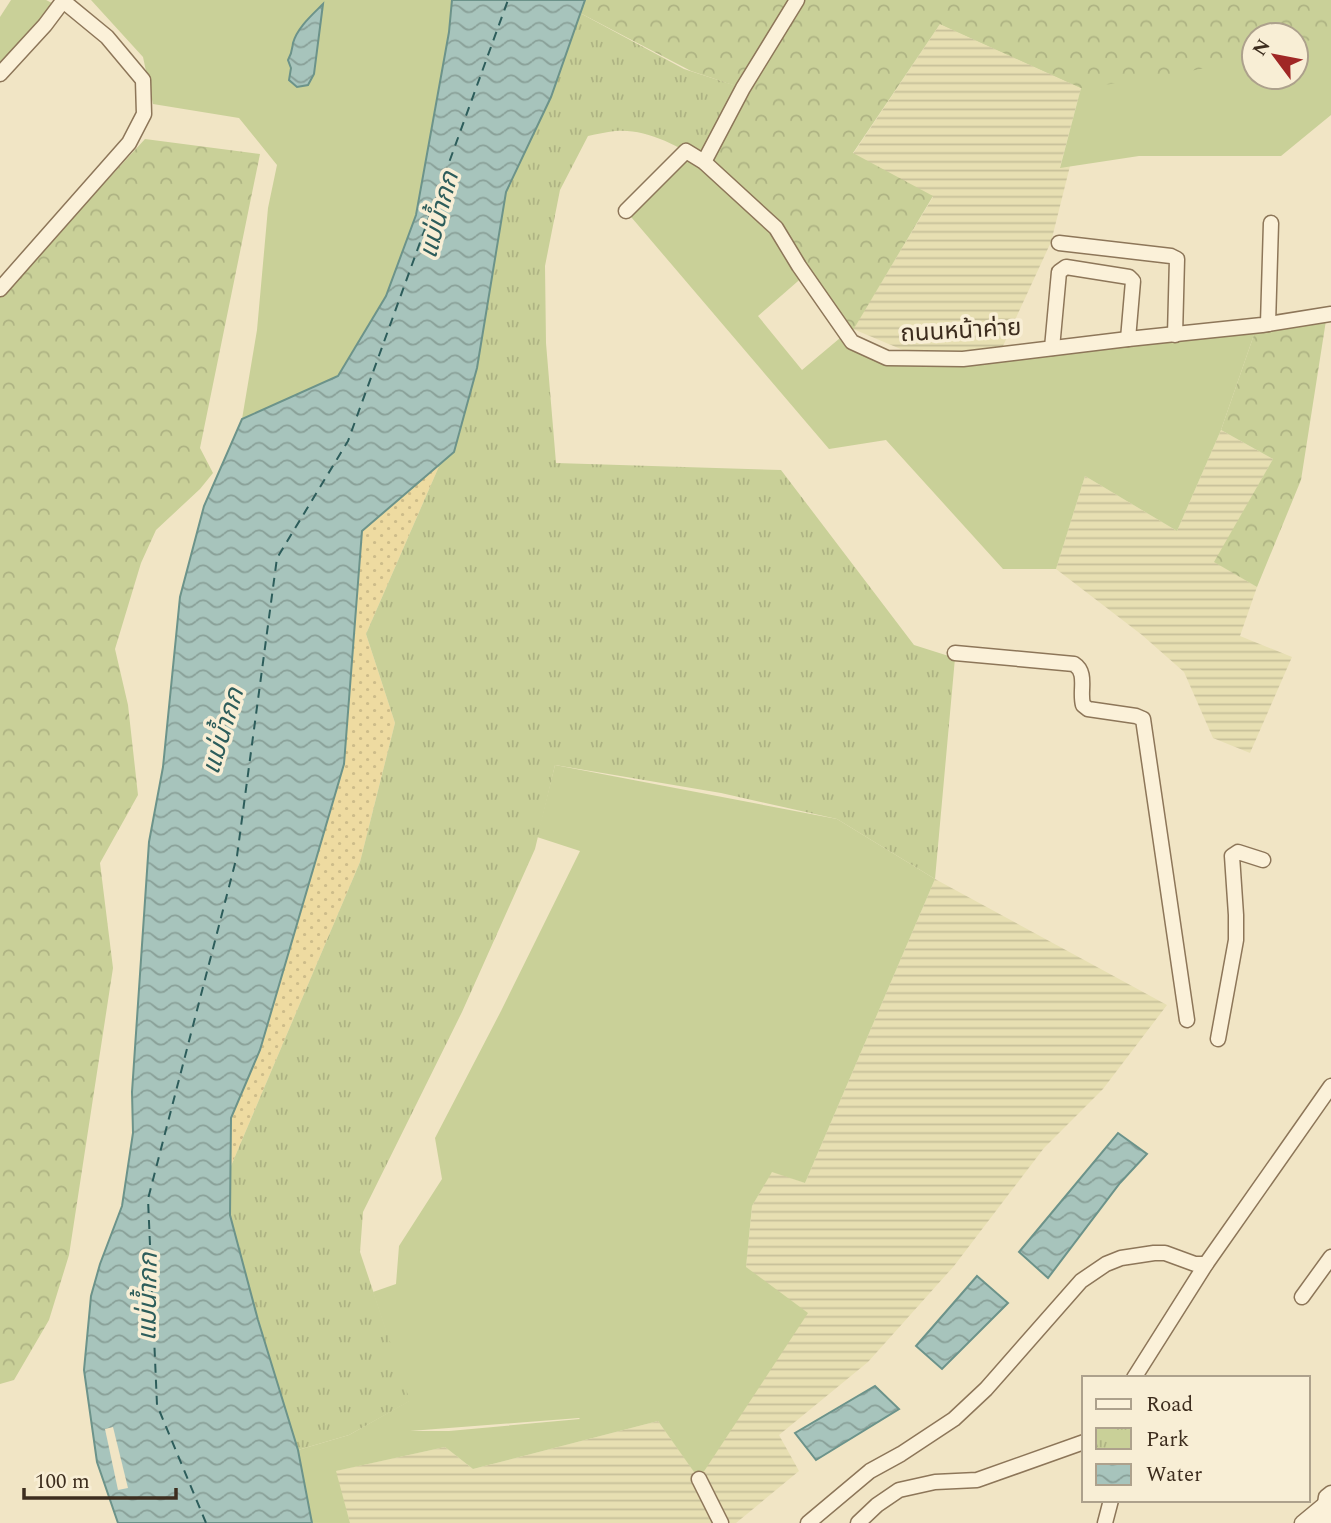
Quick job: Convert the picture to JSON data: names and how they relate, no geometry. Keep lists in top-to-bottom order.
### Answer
{
  "streets": {
    "street": ["ถนนหน้าค่าย"]
  },
  "water": ["แม่น้ำกก"],
  "legend": ["Road", "Park", "Water"],
  "scale_bar": "100 m",
  "north": "top left"
}
